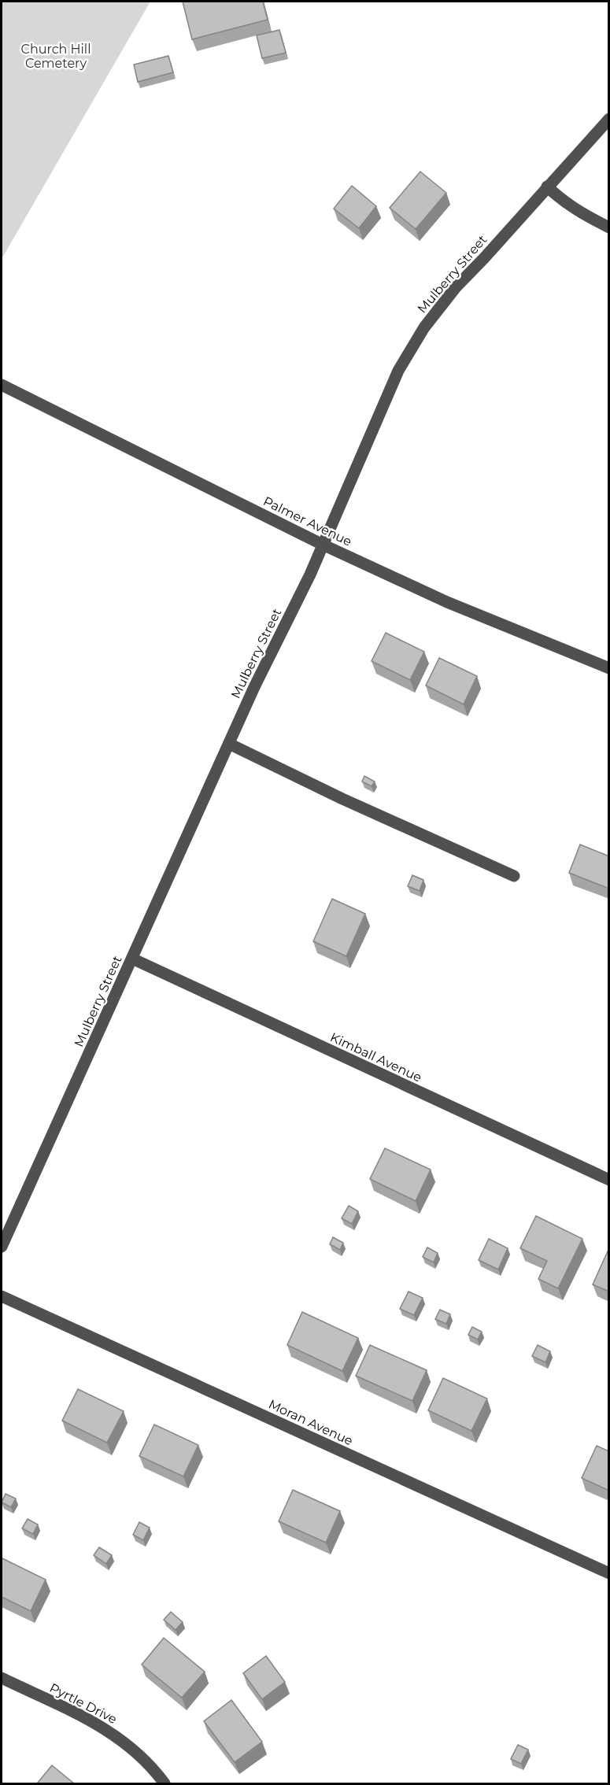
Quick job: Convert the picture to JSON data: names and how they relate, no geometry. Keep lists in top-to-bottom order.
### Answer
{
  "streets": {
    "street": [
      "Mulberry Street",
      "Palmer Avenue",
      "Kimball Avenue",
      "Moran Avenue",
      "Pyrtle Drive"
    ]
  },
  "crossings": [
    ["Mulberry Street", "Palmer Avenue"],
    ["Mulberry Street", "Kimball Avenue"]
  ],
  "parks": ["Church Hill Cemetery"]
}
